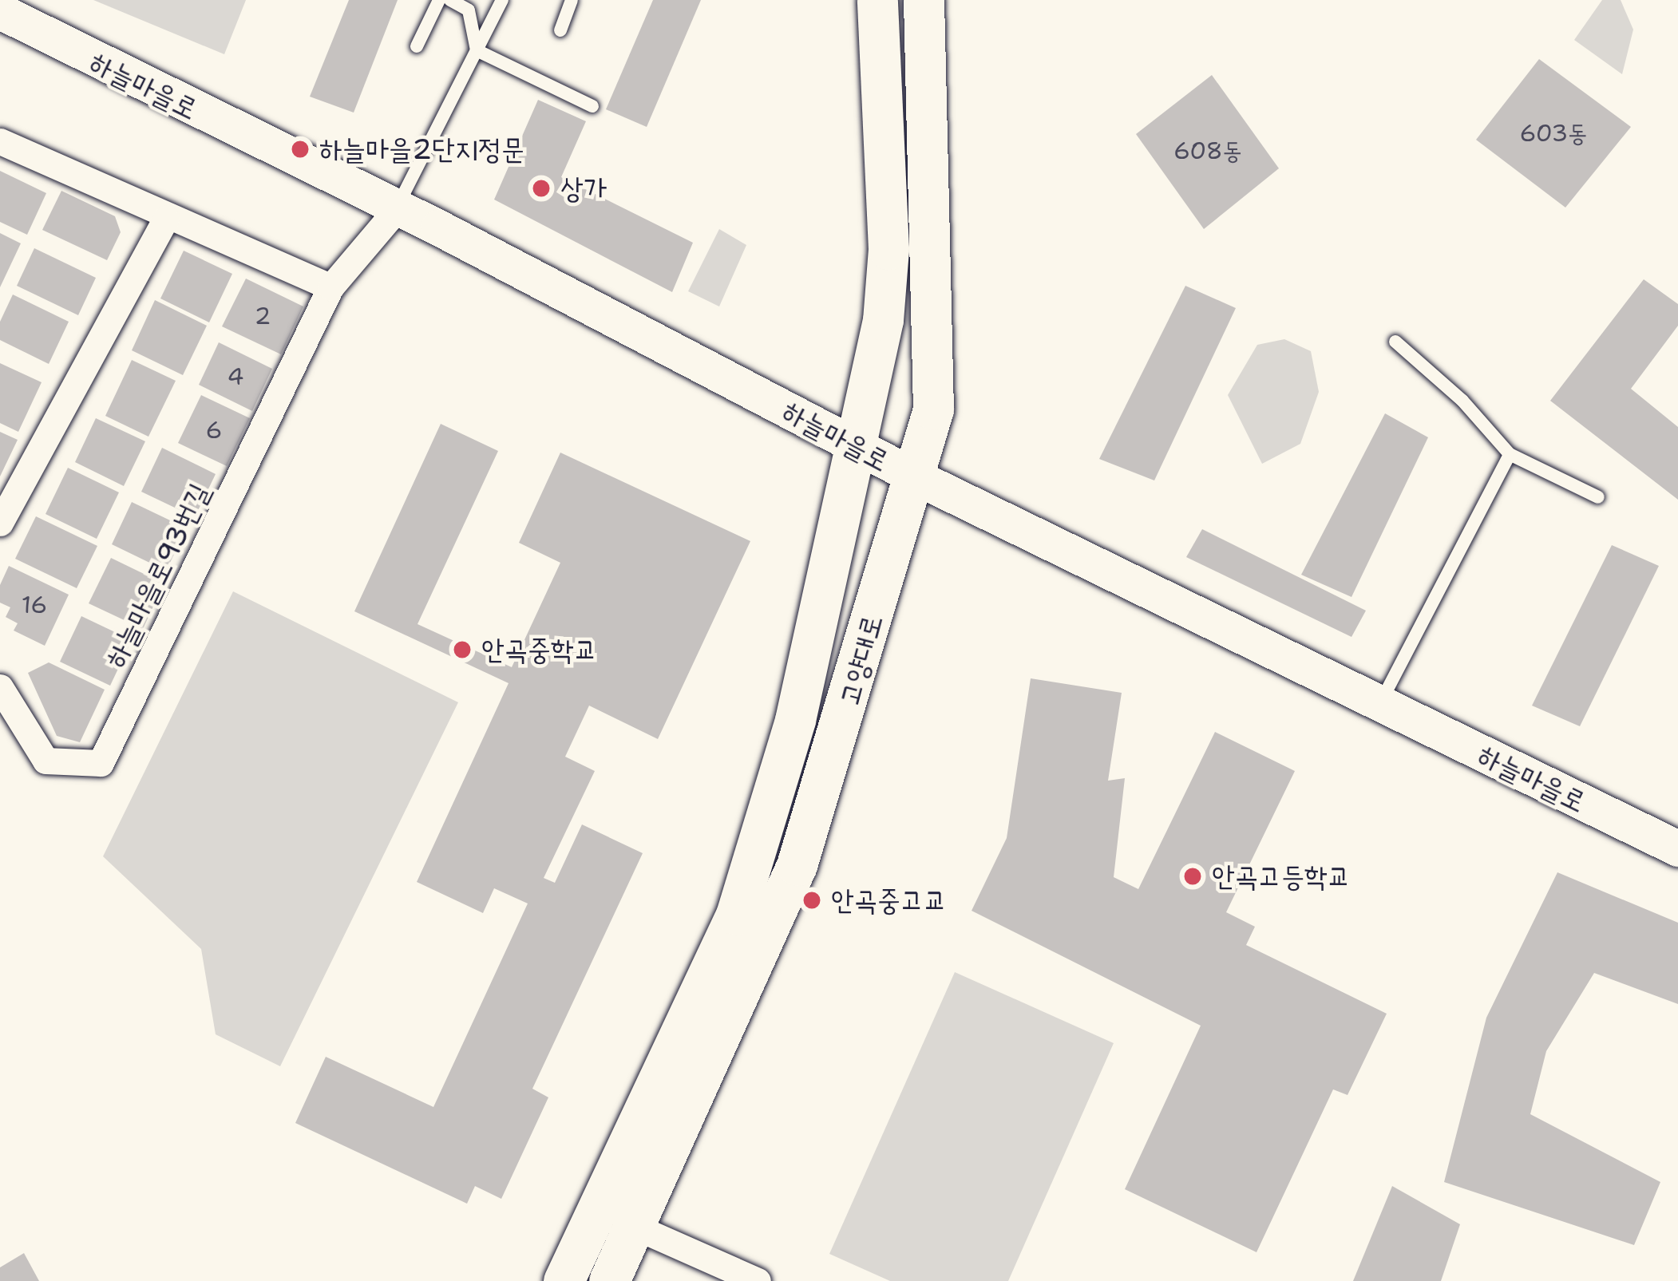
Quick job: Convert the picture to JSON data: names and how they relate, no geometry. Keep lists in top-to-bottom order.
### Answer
{
  "streets": {
    "main road": ["하늘마을로", "고양대로"],
    "street": ["하늘마을로93번길"]
  },
  "crossings": [
    ["하늘마을로", "하늘마을로93번길"],
    ["하늘마을로", "고양대로"]
  ],
  "places": [
    "하늘마을2단지정문",
    "상가",
    "안곡중학교",
    "안곡고등학교",
    "안곡중고교"
  ],
  "house_numbers": [
    "603동",
    "608동",
    "2",
    "4",
    "6",
    "16"
  ]
}
